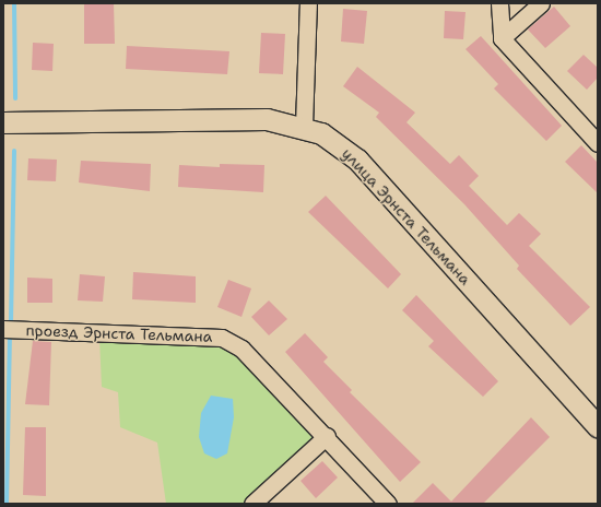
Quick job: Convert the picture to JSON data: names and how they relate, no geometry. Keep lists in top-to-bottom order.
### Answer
{
  "streets": {
    "main road": ["улица Эрнста Тельмана"],
    "street": ["проезд Эрнста Тельмана"]
  }
}
